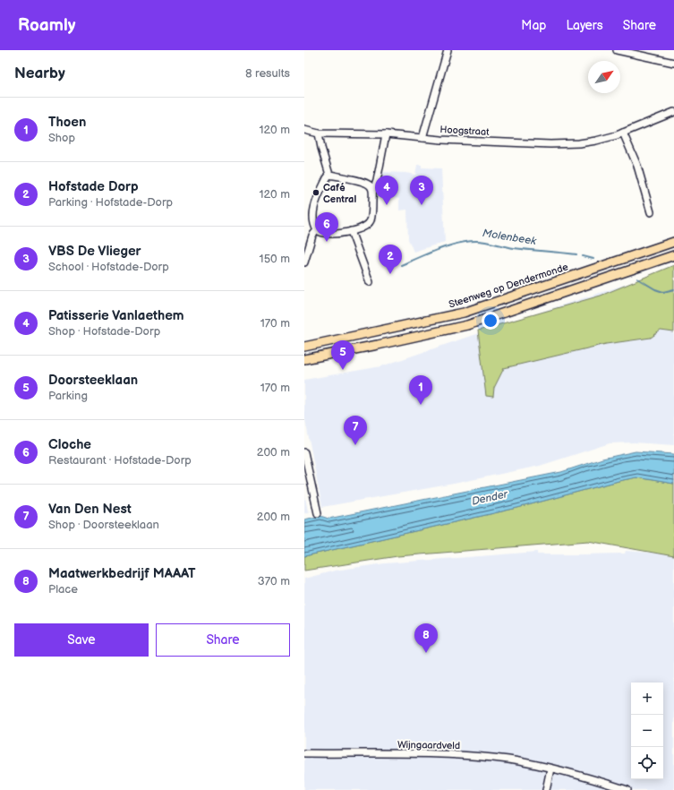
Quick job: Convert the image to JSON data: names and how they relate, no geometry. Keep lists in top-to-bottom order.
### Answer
{
  "streets": {
    "main road": ["Steenweg op Dendermonde"],
    "street": ["Hoogstraat", "Wijngaardveld"]
  },
  "water": ["Molenbeek", "Dender"],
  "places": ["Café Central"],
  "north": "top right",
  "page": {
    "header": "Roamly",
    "nav": ["Map", "Layers", "Share"],
    "heading": ["Nearby", "8 results"],
    "list": [
      {
        "mark": "1",
        "name": "Thoen",
        "note": "Shop",
        "value": "120 m"
      },
      {
        "mark": "2",
        "name": "Hofstade Dorp",
        "note": "Parking · Hofstade-Dorp",
        "value": "120 m"
      },
      {
        "mark": "3",
        "name": "VBS De Vlieger",
        "note": "School · Hofstade-Dorp",
        "value": "150 m"
      },
      {
        "mark": "4",
        "name": "Patisserie Vanlaethem",
        "note": "Shop · Hofstade-Dorp",
        "value": "170 m"
      },
      {
        "mark": "5",
        "name": "Doorsteeklaan",
        "note": "Parking",
        "value": "170 m"
      },
      {
        "mark": "6",
        "name": "Cloche",
        "note": "Restaurant · Hofstade-Dorp",
        "value": "200 m"
      },
      {
        "mark": "7",
        "name": "Van Den Nest",
        "note": "Shop · Doorsteeklaan",
        "value": "200 m"
      },
      {
        "mark": "8",
        "name": "Maatwerkbedrijf MAAAT",
        "note": "Place",
        "value": "370 m"
      }
    ],
    "pins": [
      "3",
      "4",
      "6",
      "2",
      "5",
      "1",
      "7",
      "8"
    ],
    "buttons": ["Save", "Share"],
    "map_buttons": ["+", "−"]
  }
}
